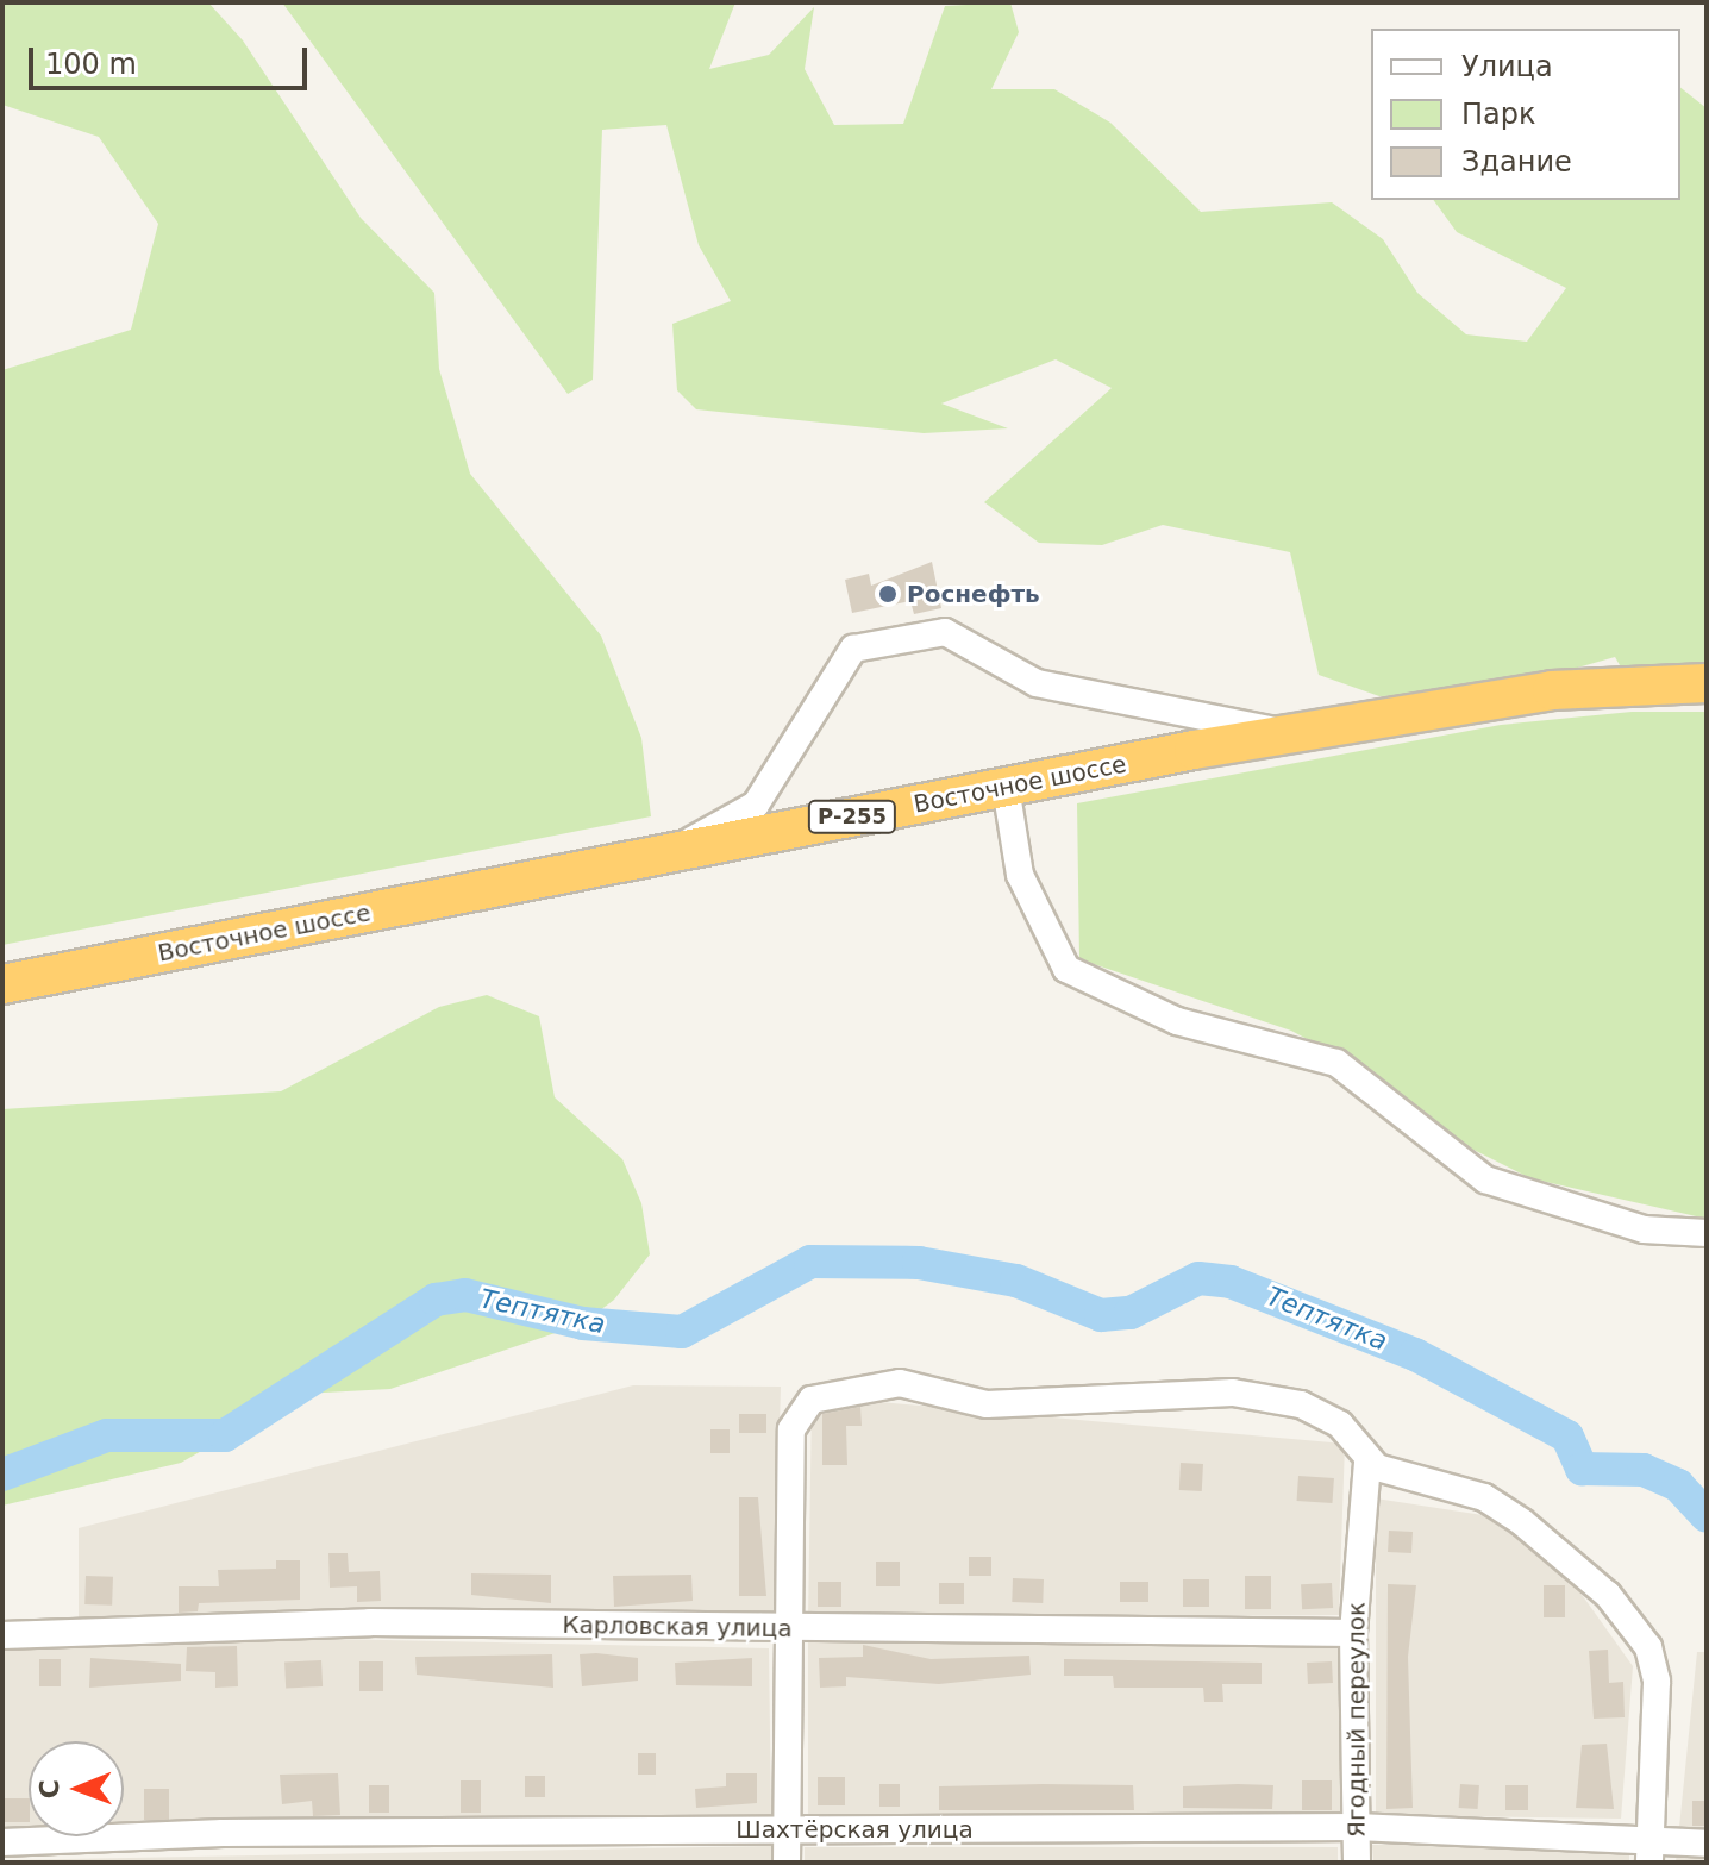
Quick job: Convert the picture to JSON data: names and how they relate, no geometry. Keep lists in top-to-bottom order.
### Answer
{
  "streets": {
    "highway": ["Восточное шоссе", "Р-255"],
    "street": ["Карловская улица", "Ягодный переулок", "Шахтёрская улица"]
  },
  "crossings": [
    ["Карловская улица", "Ягодный переулок"],
    ["Ягодный переулок", "Шахтёрская улица"]
  ],
  "water": ["Тептятка"],
  "places": ["Роснефть"],
  "legend": ["Улица", "Парк", "Здание"],
  "scale_bar": "100 m",
  "north": "left"
}
